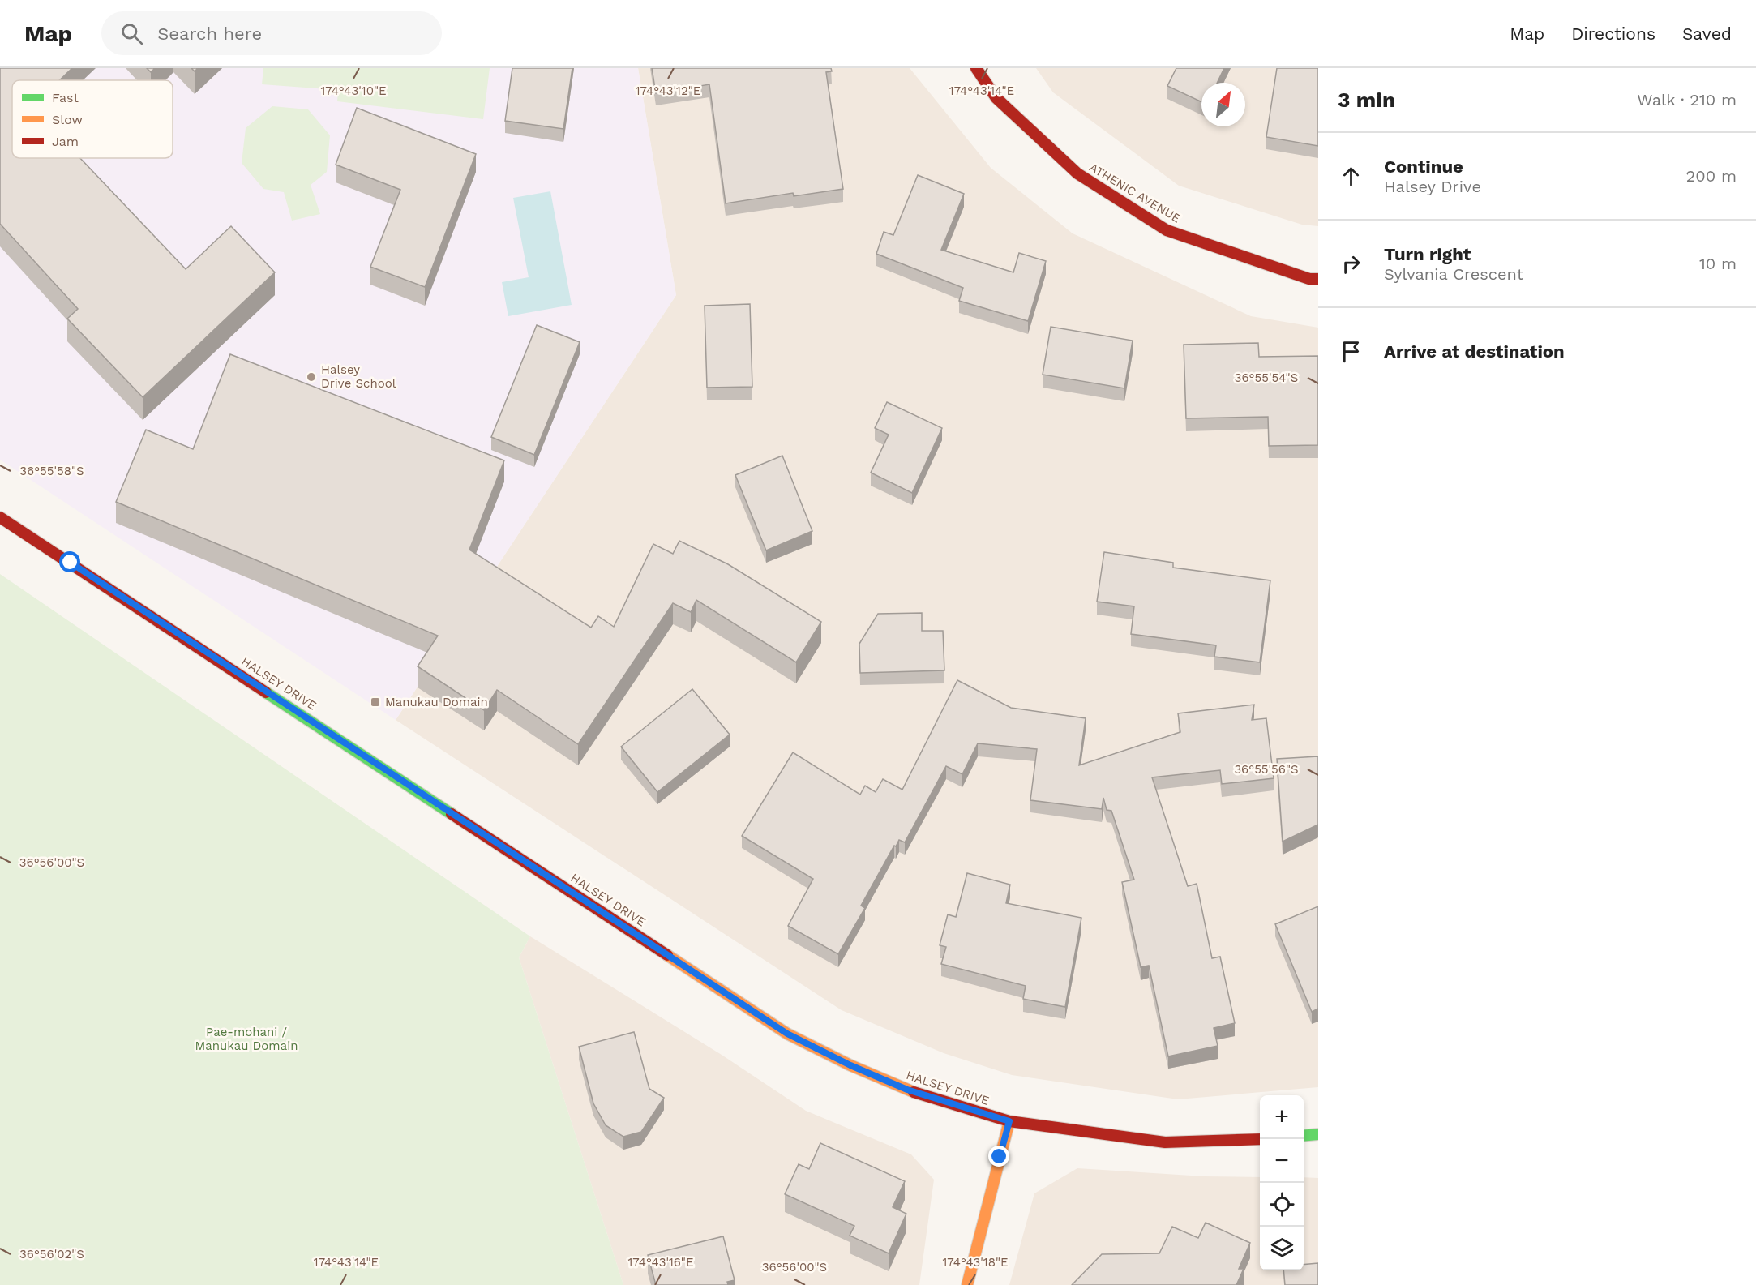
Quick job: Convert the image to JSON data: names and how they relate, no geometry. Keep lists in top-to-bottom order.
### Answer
{
  "streets": {
    "street": ["ATHENIC AVENUE", "HALSEY DRIVE"]
  },
  "parks": ["Pae-mohani / Manukau Domain"],
  "places": {
    "other": ["Halsey Drive School"],
    "transit": ["Manukau Domain"]
  },
  "legend": ["Fast", "Slow", "Jam"],
  "north": "top right",
  "page": {
    "header": "Map",
    "search": "Search here",
    "nav": ["Map", "Directions", "Saved"],
    "heading": ["3 min", "Walk · 210 m"],
    "list": [
      ["Continue", "Halsey Drive", "200 m"],
      ["Turn right", "Sylvania Crescent", "10 m"],
      "Arrive at destination"
    ],
    "map_buttons": ["+", "−"]
  },
  "coordinates": [
    "174°43'10\"E",
    "174°43'12\"E",
    "174°43'14\"E",
    "36°55'54\"S",
    "36°55'58\"S",
    "36°55'56\"S",
    "36°56'00\"S",
    "36°56'02\"S",
    "174°43'16\"E",
    "174°43'18\"E"
  ]
}
